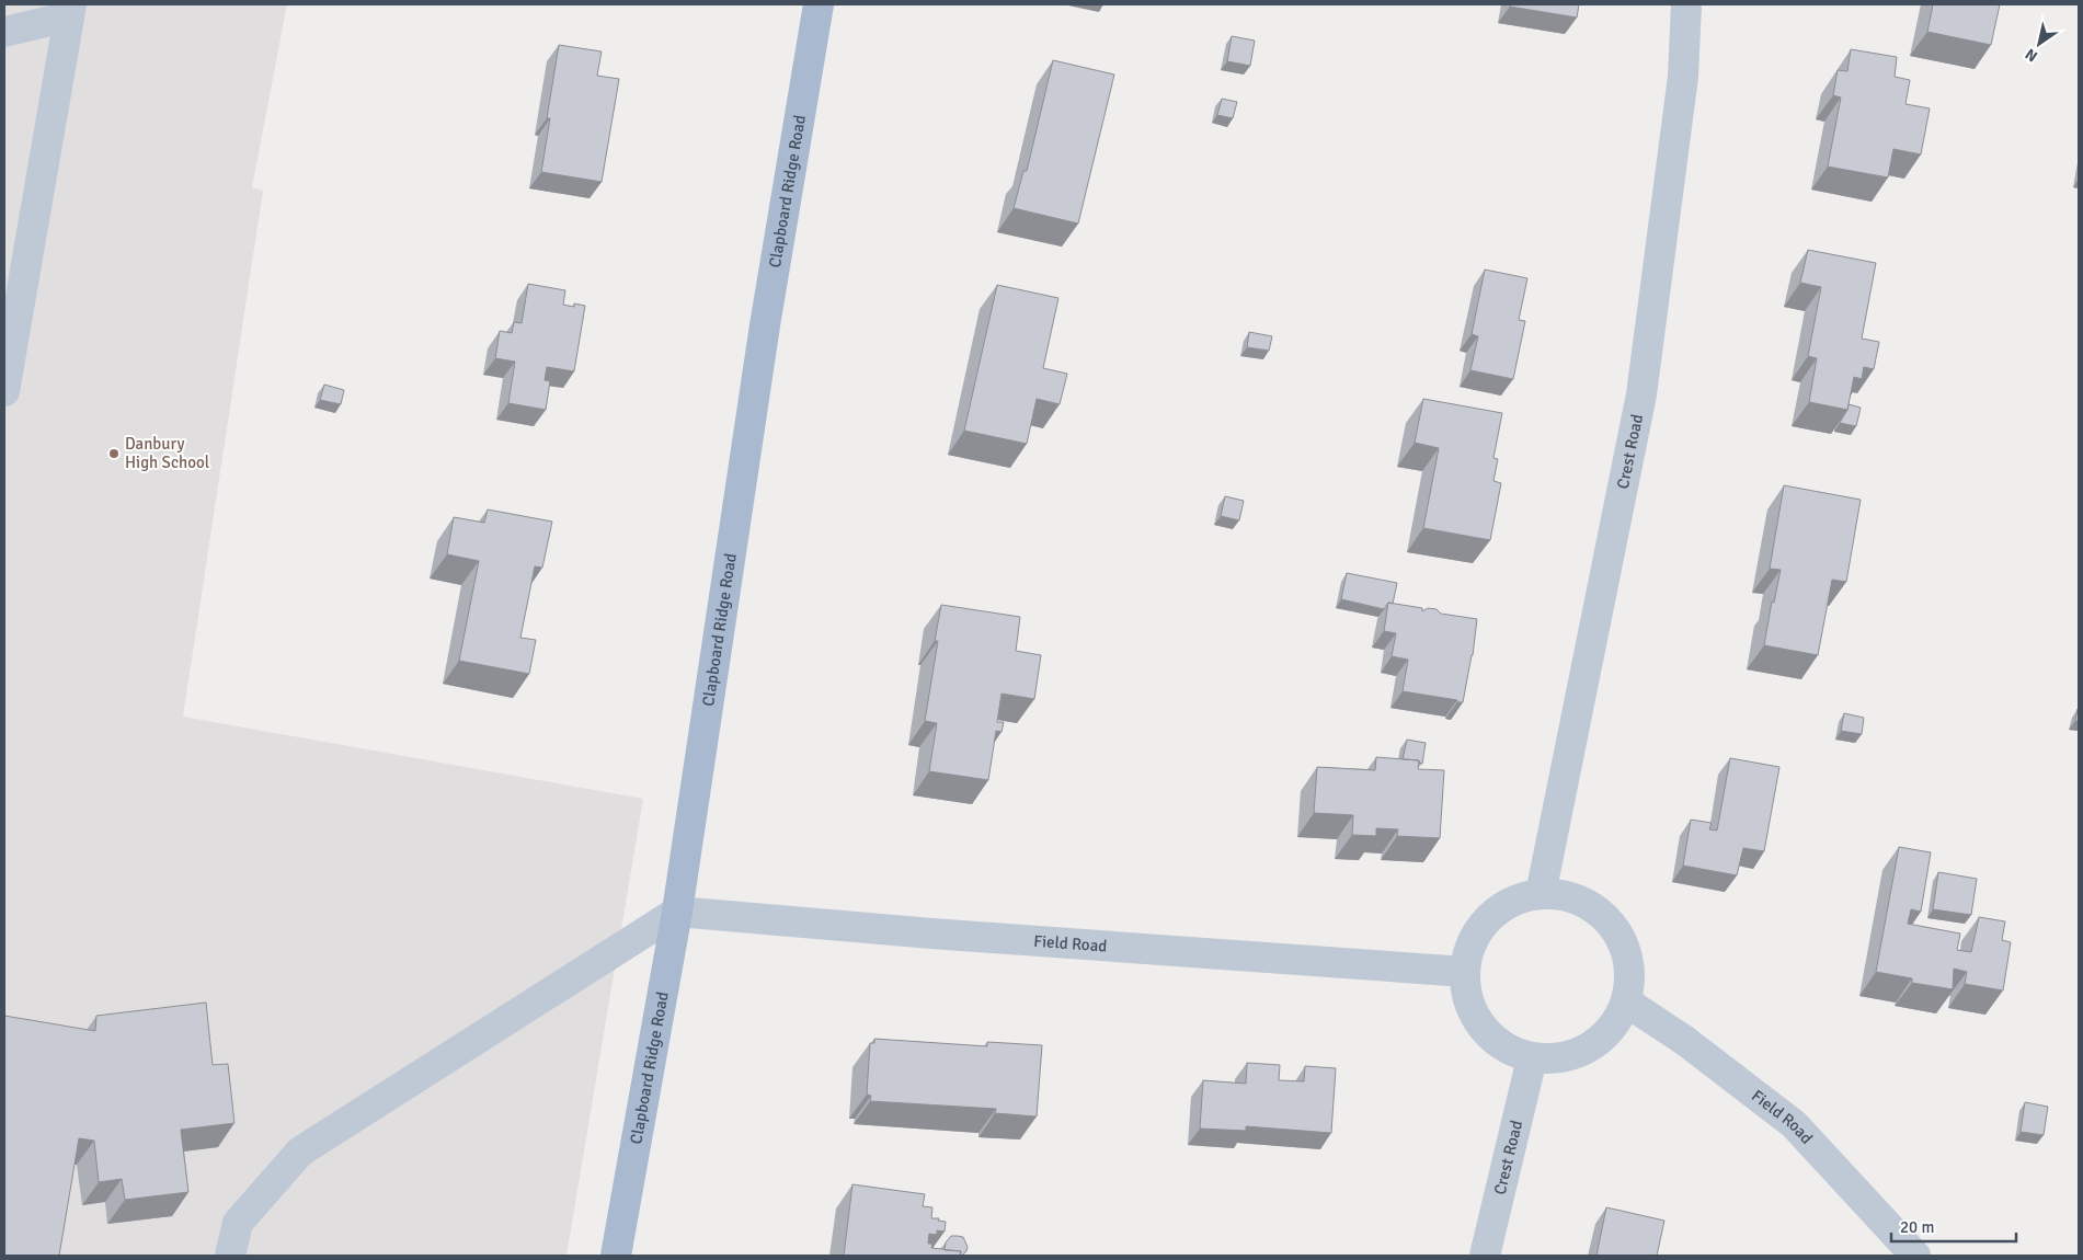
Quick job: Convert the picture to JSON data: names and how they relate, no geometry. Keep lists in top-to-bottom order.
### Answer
{
  "streets": {
    "main road": ["Clapboard Ridge Road"],
    "street": ["Crest Road", "Field Road"]
  },
  "crossings": [
    ["Clapboard Ridge Road", "Field Road"],
    ["Crest Road", "Field Road"]
  ],
  "places": ["Danbury High School"],
  "scale_bar": "20 m",
  "north": "bottom left"
}
